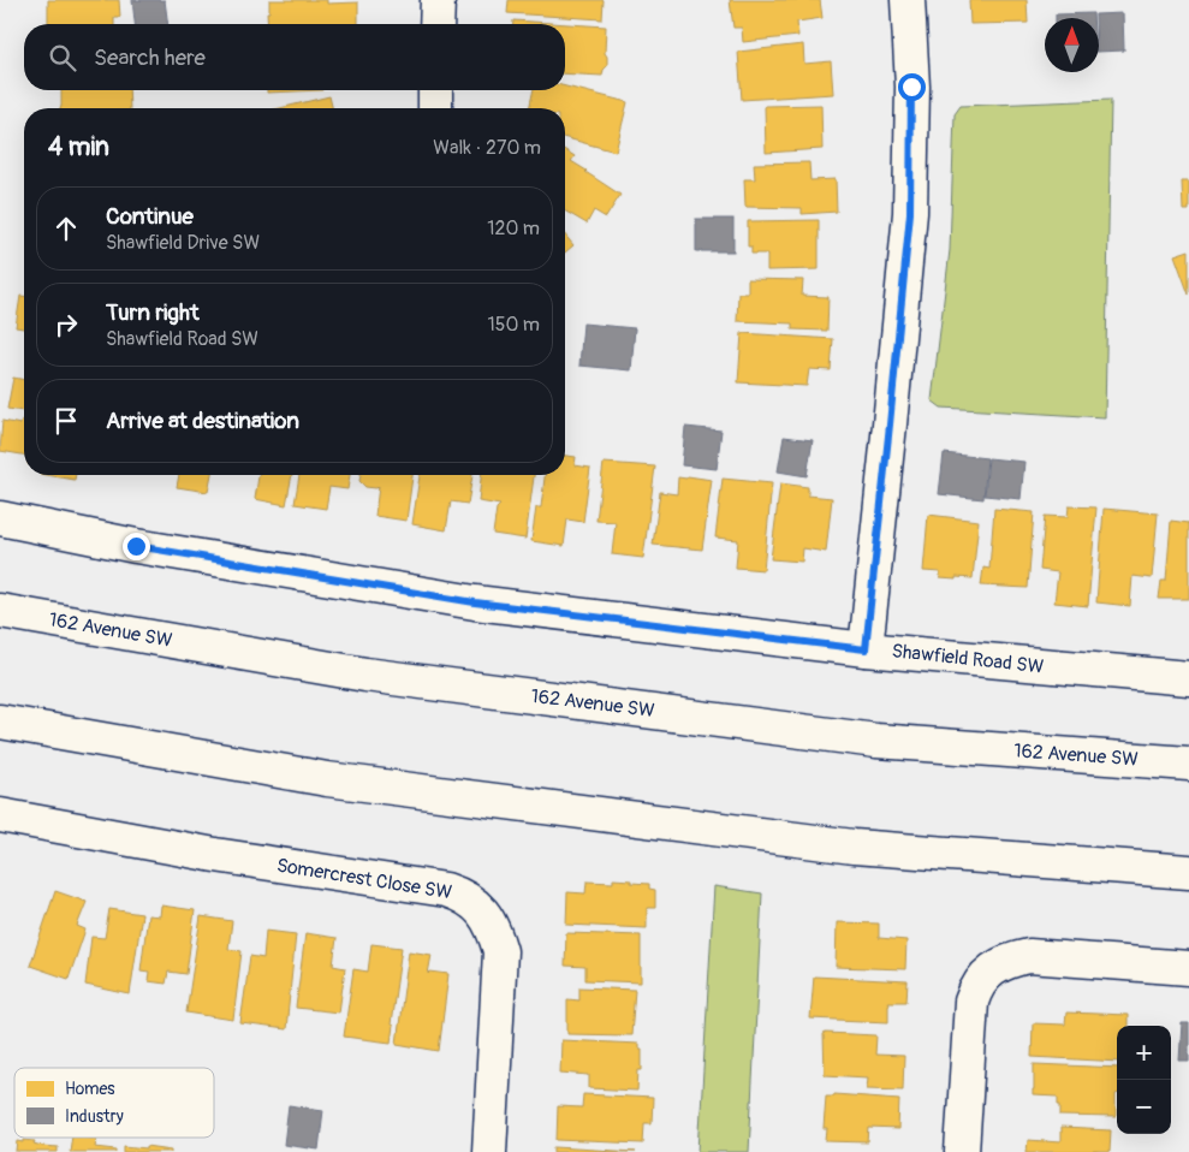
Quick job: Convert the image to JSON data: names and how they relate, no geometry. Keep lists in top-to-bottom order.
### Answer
{
  "streets": {
    "street": ["162 Avenue SW", "Shawfield Road SW", "Somercrest Close SW"]
  },
  "legend": ["Homes", "Industry"],
  "north": "top",
  "page": {
    "search": "Search here",
    "heading": ["4 min", "Walk · 270 m"],
    "list": [
      ["Continue", "Shawfield Drive SW", "120 m"],
      ["Turn right", "Shawfield Road SW", "150 m"],
      "Arrive at destination"
    ],
    "map_buttons": ["+", "−"]
  }
}
